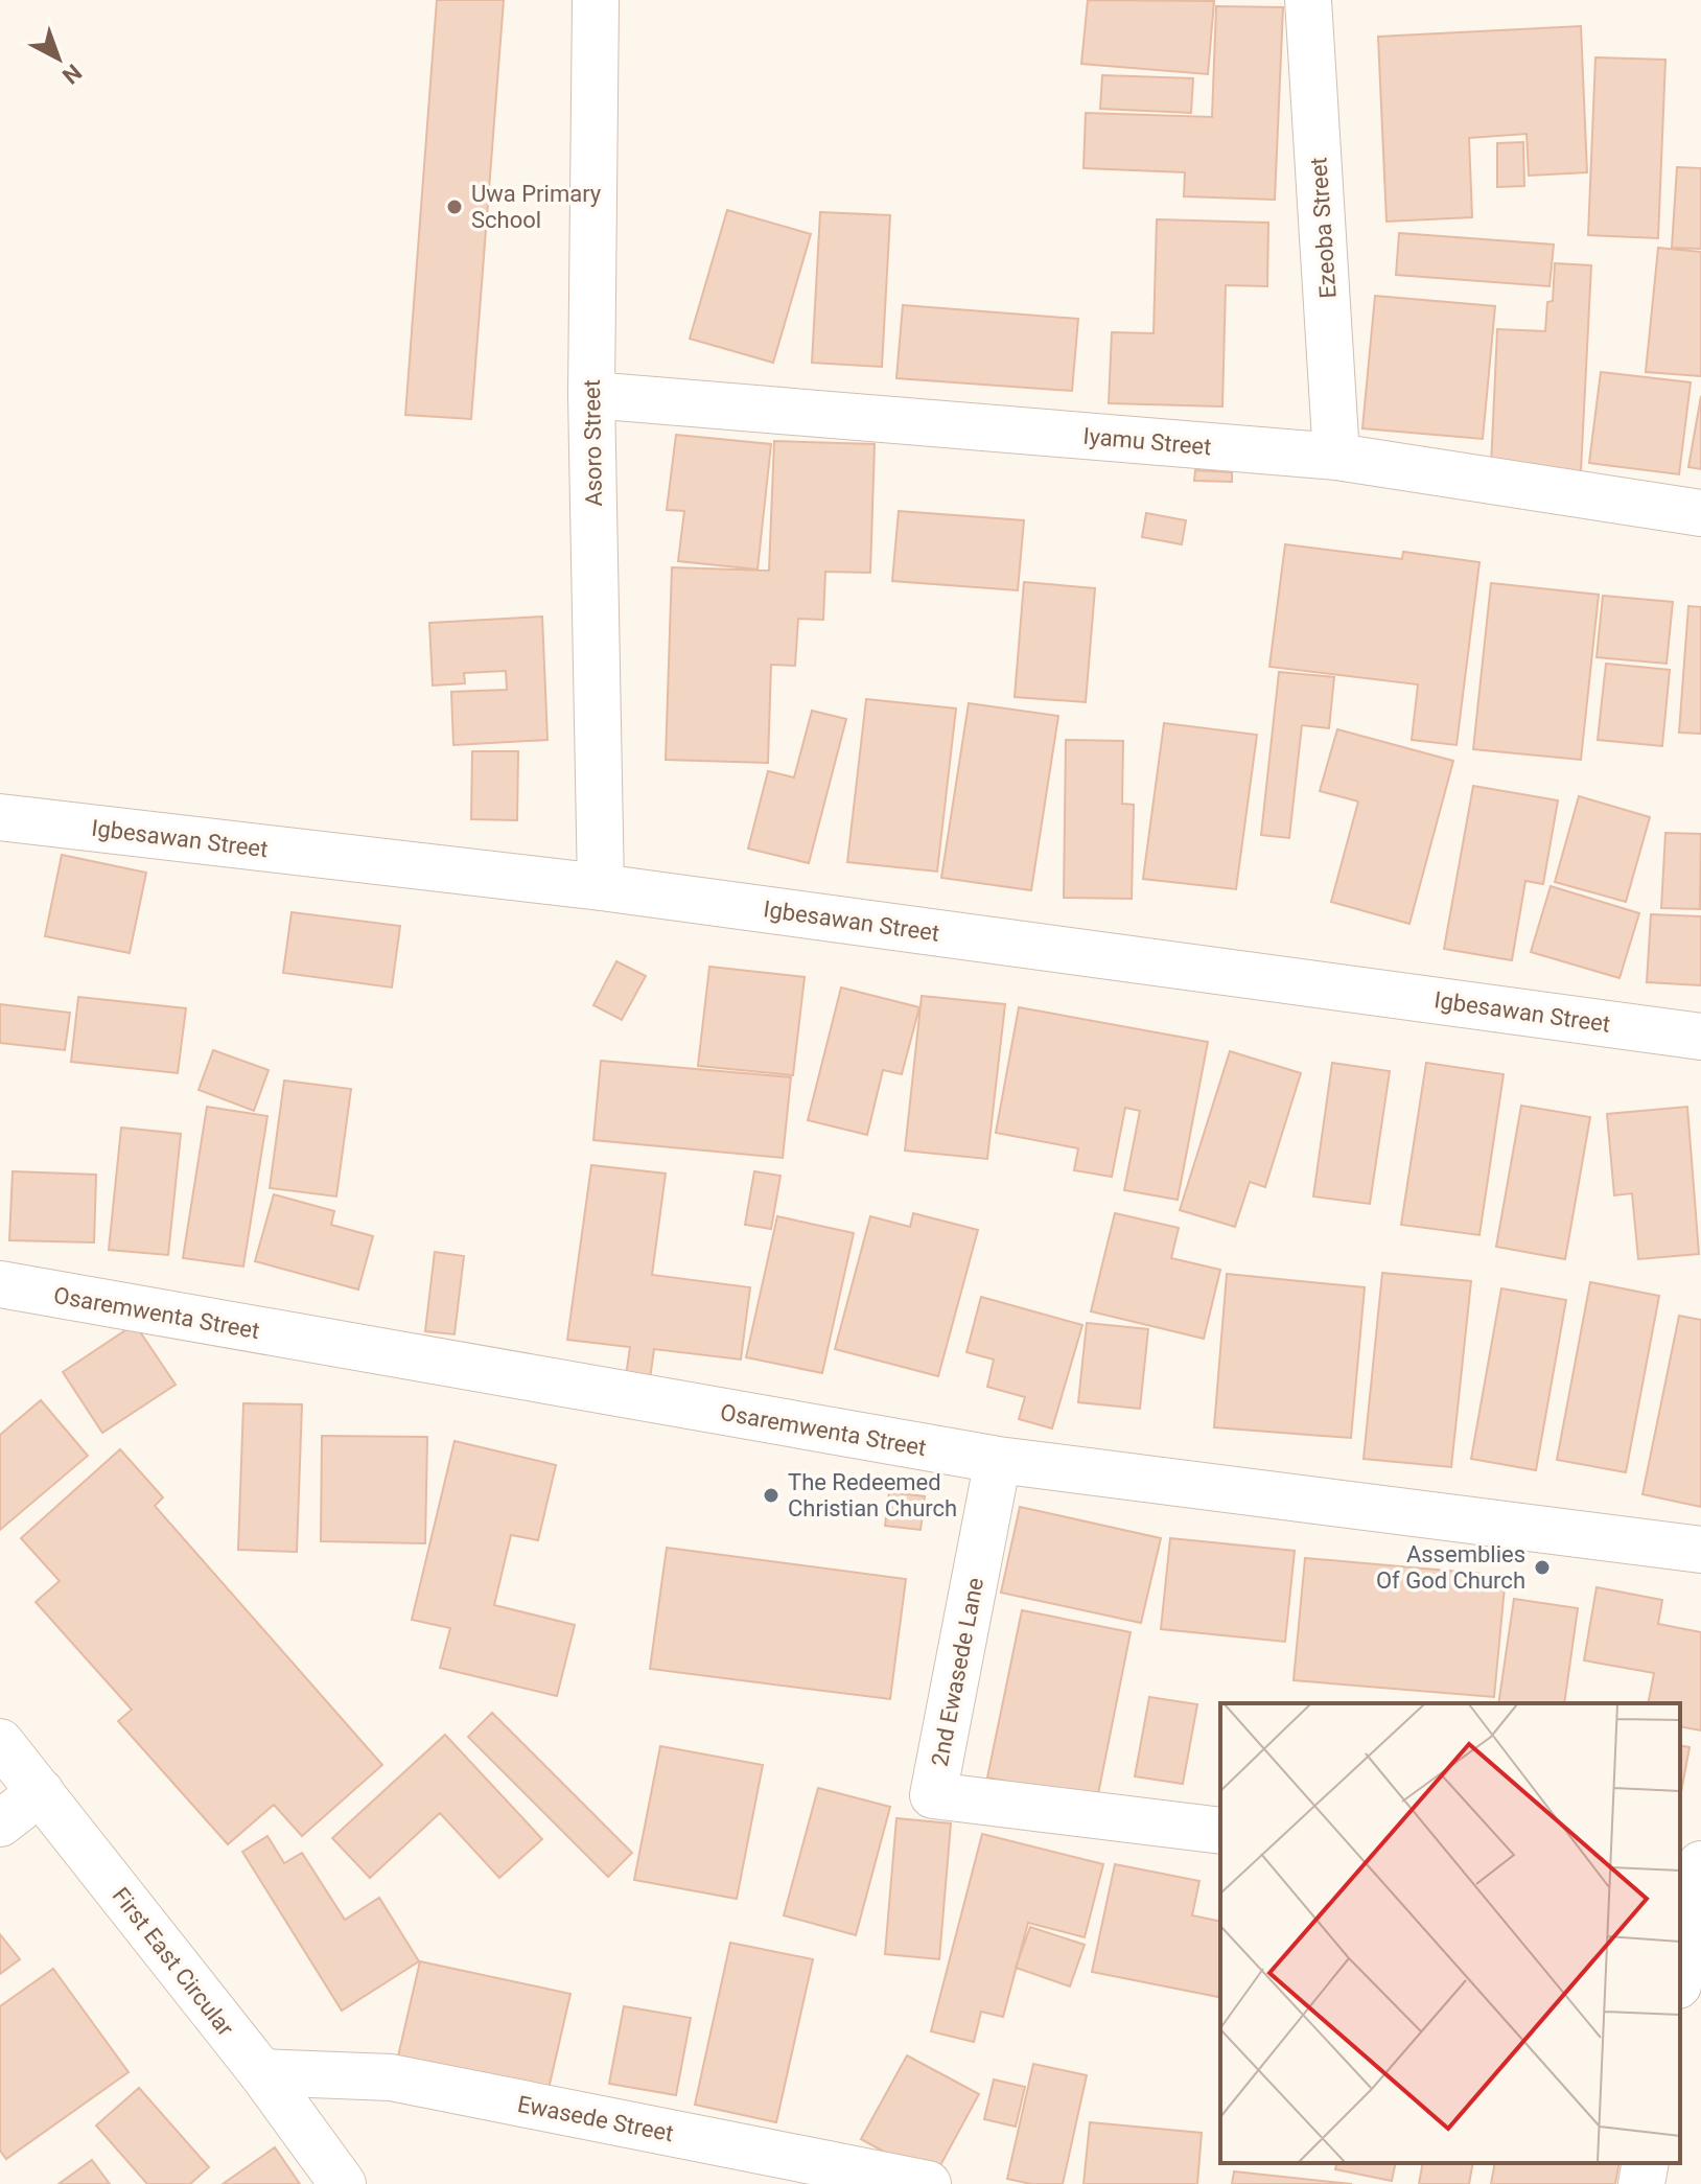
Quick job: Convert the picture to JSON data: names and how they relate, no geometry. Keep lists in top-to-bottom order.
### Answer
{
  "streets": {
    "street": [
      "Ezeoba Street",
      "Iyamu Street",
      "Asoro Street",
      "Igbesawan Street",
      "Osaremwenta Street",
      "2nd Ewasede Lane",
      "First East Circular",
      "Ewasede Street"
    ]
  },
  "crossings": [
    ["Ezeoba Street", "Iyamu Street"],
    ["Iyamu Street", "Asoro Street"],
    ["Asoro Street", "Igbesawan Street"],
    ["Osaremwenta Street", "2nd Ewasede Lane"],
    ["First East Circular", "Ewasede Street"]
  ],
  "places": ["Uwa Primary School", "The Redeemed Christian Church", "Assemblies Of God Church"],
  "north": "bottom right"
}
